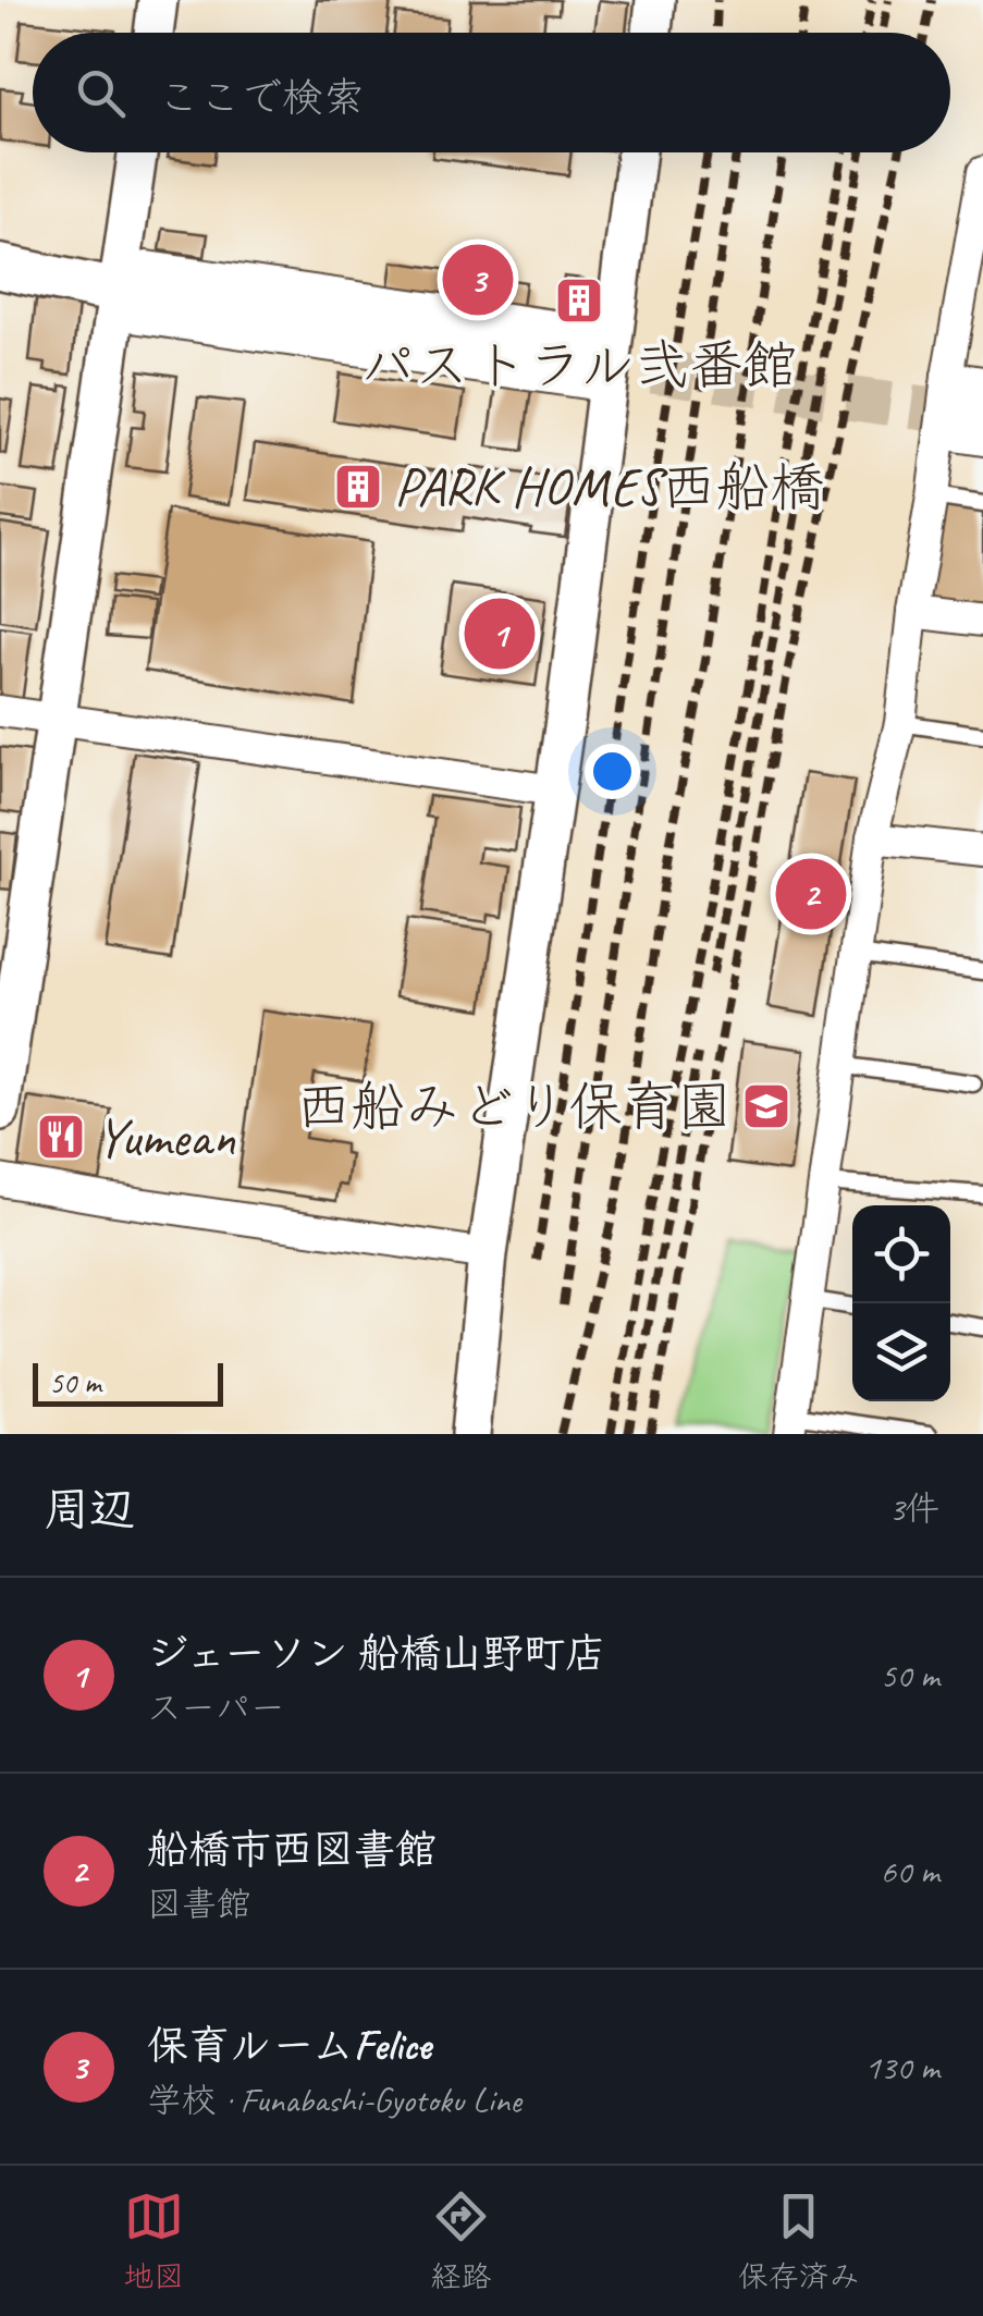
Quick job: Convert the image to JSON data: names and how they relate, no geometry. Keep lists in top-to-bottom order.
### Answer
{
  "places": {
    "building": ["パストラル弐番館", "PARK HOMES西船橋"],
    "school or university": ["西船みどり保育園"],
    "restaurant": ["Yumean"]
  },
  "scale_bar": "50 m",
  "page": {
    "search": "ここで検索",
    "pins": ["3", "1", "2"],
    "scale": "50 m",
    "heading": ["周辺", "3件"],
    "list": [
      {
        "mark": "1",
        "name": "ジェーソン 船橋山野町店",
        "note": "スーパー",
        "value": "50 m"
      },
      {
        "mark": "2",
        "name": "船橋市西図書館",
        "note": "図書館",
        "value": "60 m"
      },
      {
        "mark": "3",
        "name": "保育ルームFelice",
        "note": "学校 · Funabashi-Gyotoku Line",
        "value": "130 m"
      }
    ],
    "nav": ["地図", "経路", "保存済み"]
  }
}
